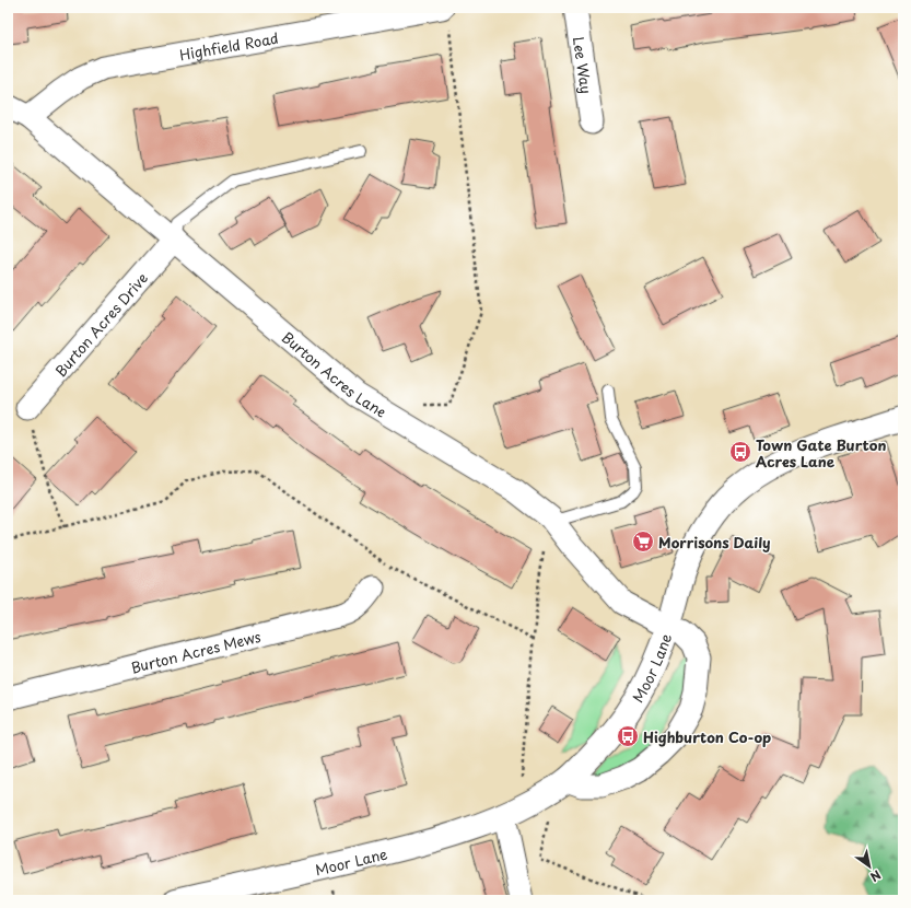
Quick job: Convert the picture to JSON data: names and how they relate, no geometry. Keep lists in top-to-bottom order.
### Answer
{
  "streets": {
    "street": [
      "Highfield Road",
      "Lee Way",
      "Burton Acres Drive",
      "Burton Acres Lane",
      "Burton Acres Mews",
      "Moor Lane"
    ]
  },
  "crossings": [
    ["Highfield Road", "Burton Acres Lane"],
    ["Burton Acres Drive", "Burton Acres Lane"],
    ["Burton Acres Lane", "Moor Lane"]
  ],
  "places": {
    "bus stop": ["Town Gate Burton Acres Lane", "Highburton Co-op"],
    "supermarket": ["Morrisons Daily"]
  },
  "north": "bottom right"
}
